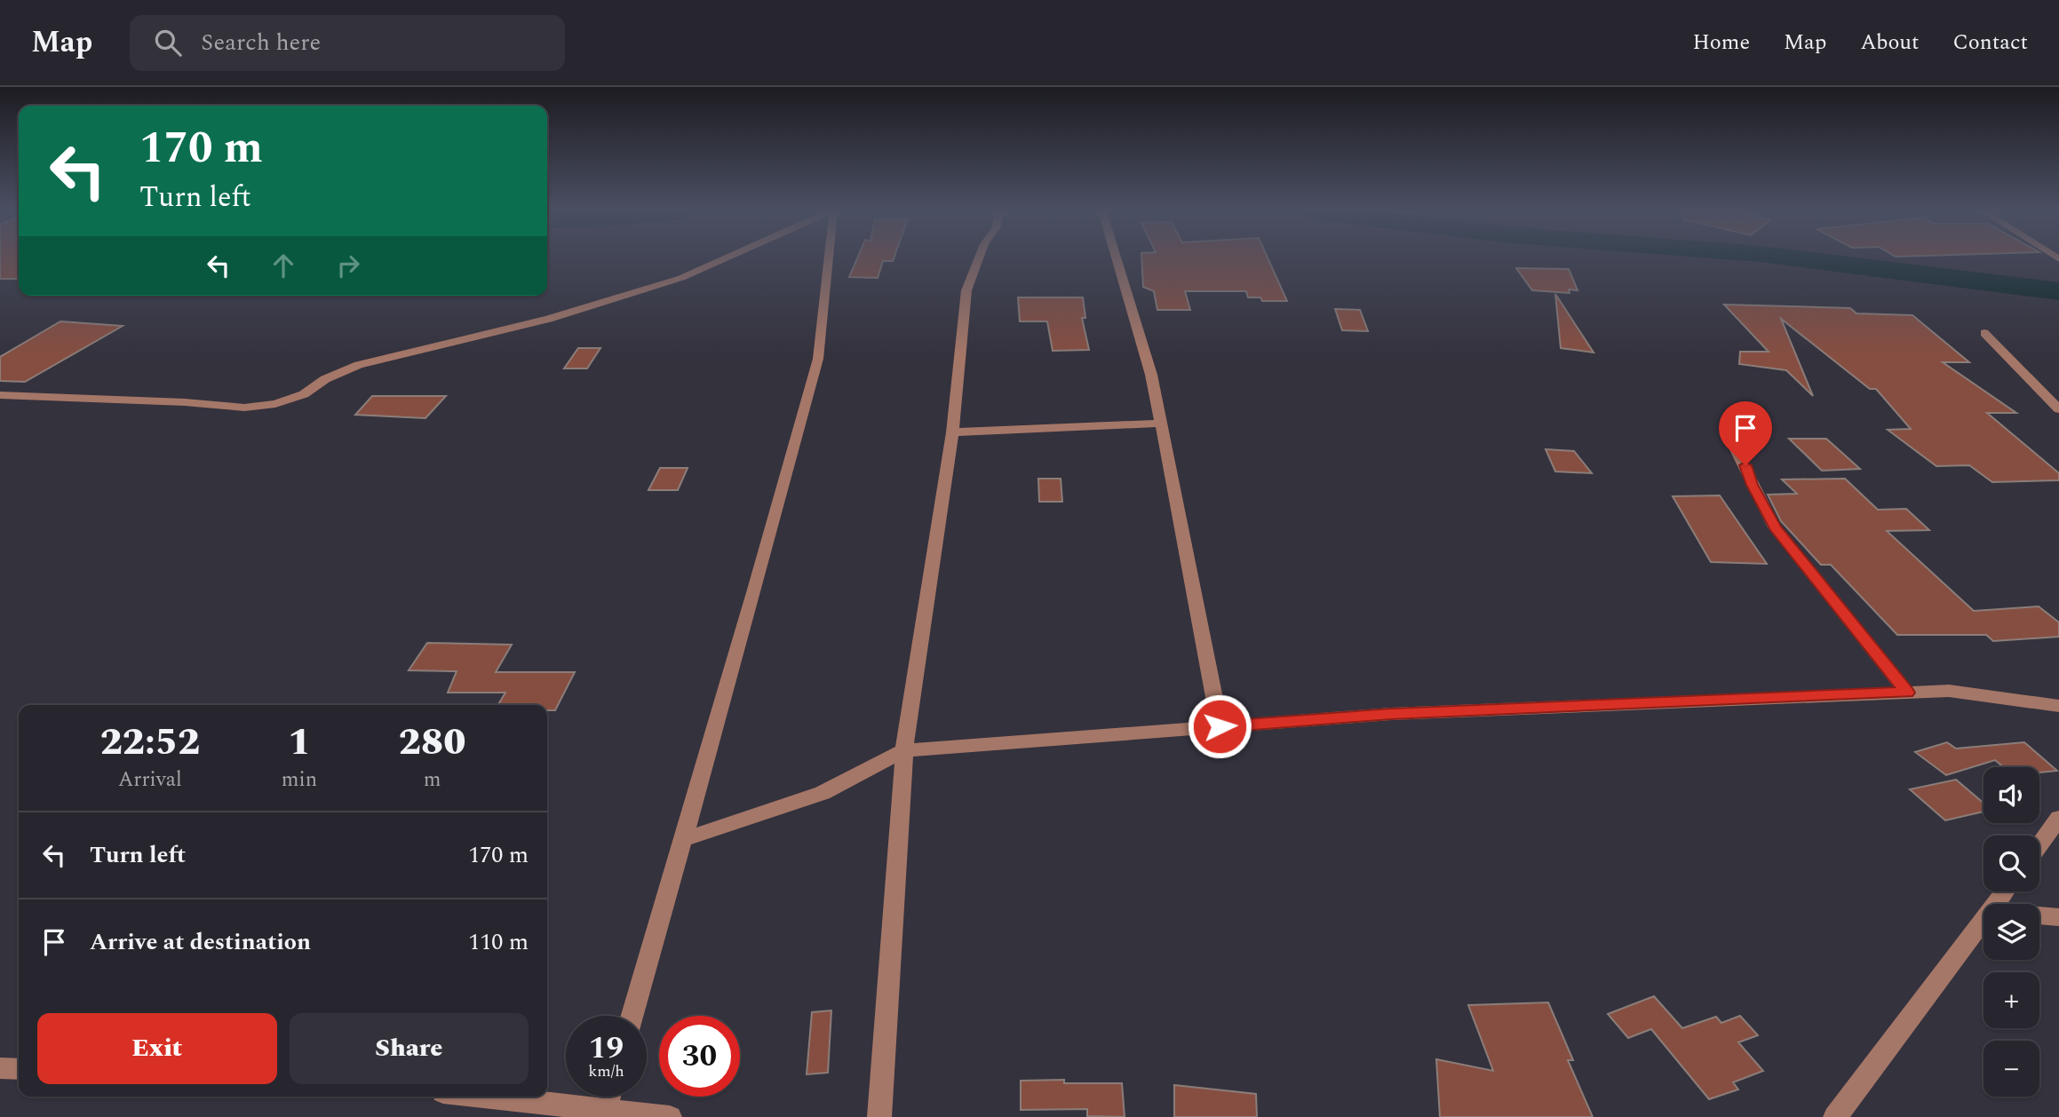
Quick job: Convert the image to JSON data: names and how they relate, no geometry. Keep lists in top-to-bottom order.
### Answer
{
  "page": {
    "header": "Map",
    "search": "Search here",
    "nav": [
      "Home",
      "Map",
      "About",
      "Contact"
    ],
    "turn": ["170 m", "Turn left"],
    "eta": [
      "22:52",
      "Arrival",
      "1",
      "min",
      "280",
      "m"
    ],
    "map_buttons": ["+", "−"],
    "list": [
      {
        "name": "Turn left",
        "value": "170 m"
      },
      {
        "name": "Arrive at destination",
        "value": "110 m"
      }
    ],
    "buttons": ["Exit", "Share"],
    "speed": "19 km/h",
    "limit": "30"
  }
}
